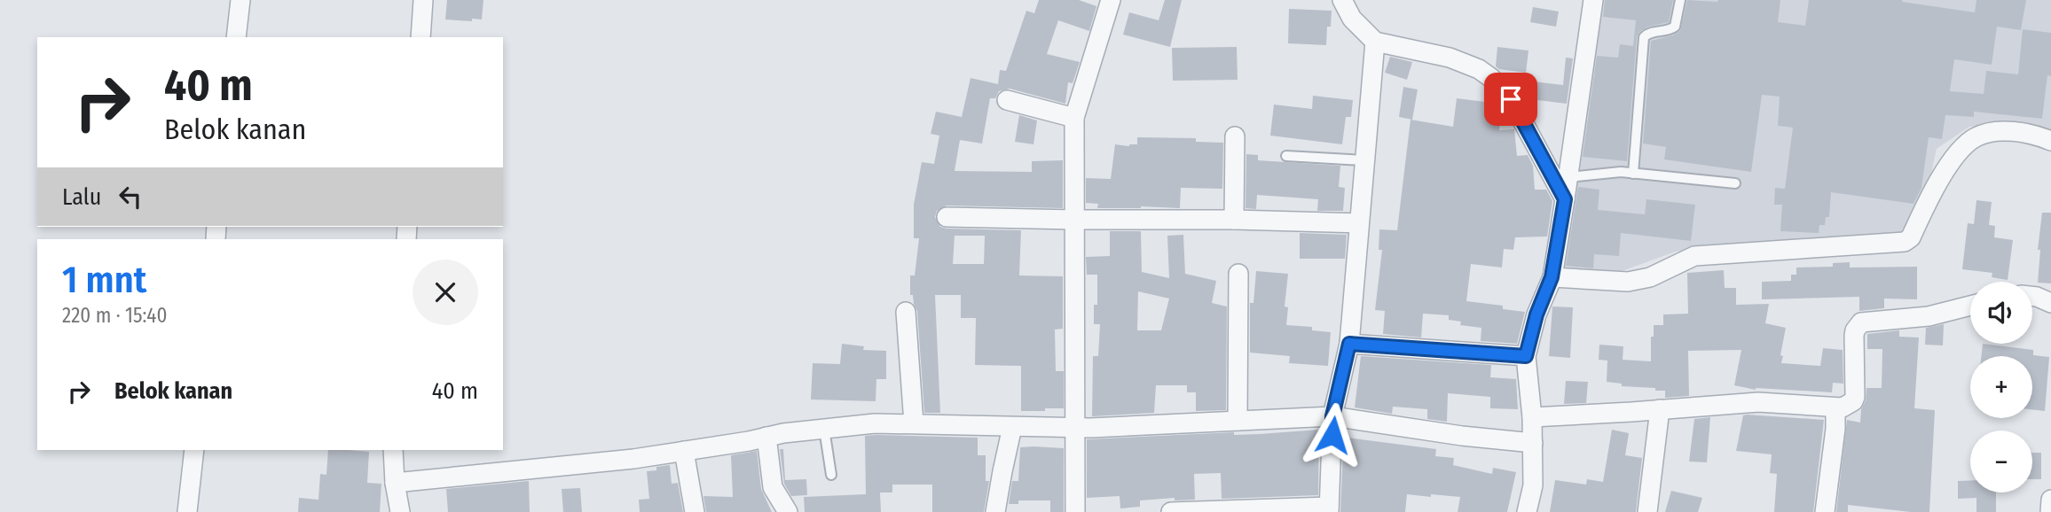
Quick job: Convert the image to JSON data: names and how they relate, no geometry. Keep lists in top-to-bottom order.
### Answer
{
  "page": {
    "turn": ["40 m", "Belok kanan"],
    "then": "Lalu",
    "heading": ["1 mnt", "220 m · 15:40"],
    "map_buttons": ["+", "−"],
    "list": [
      {
        "name": "Belok kanan",
        "value": "40 m"
      }
    ]
  }
}
